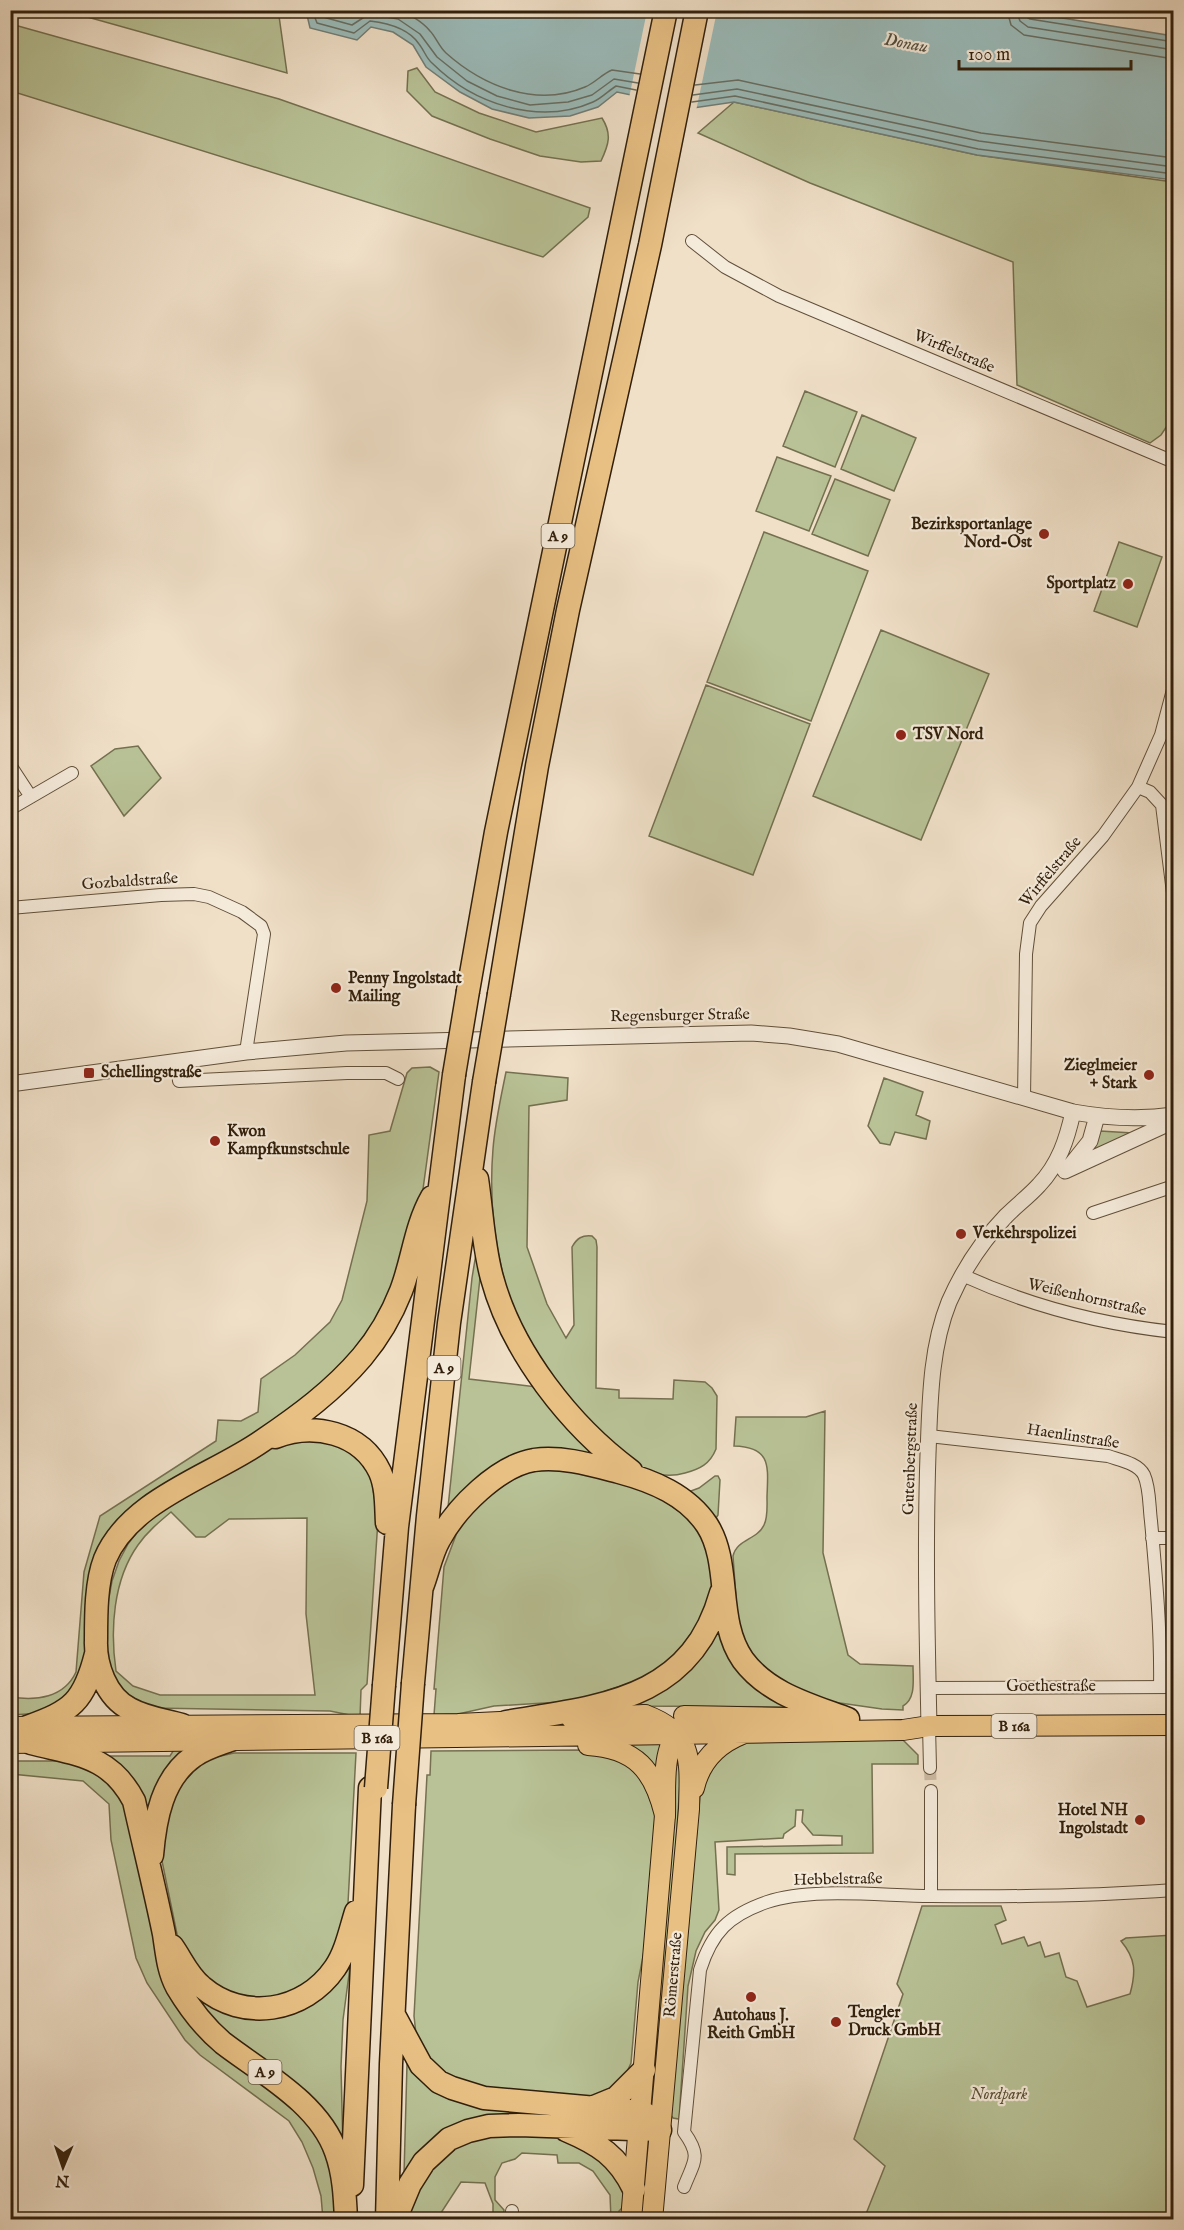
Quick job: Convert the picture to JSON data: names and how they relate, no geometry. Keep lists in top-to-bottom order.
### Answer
{
  "streets": {
    "highway": ["A 9"],
    "main road": ["B 16a", "Römerstraße"],
    "street": [
      "Wirffelstraße",
      "Gozbaldstraße",
      "Regensburger Straße",
      "Weißenhornstraße",
      "Haenlinstraße",
      "Gutenbergstraße",
      "Goethestraße",
      "Hebbelstraße"
    ]
  },
  "crossings": [
    ["Wirffelstraße", "Regensburger Straße"],
    ["A 9", "B 16a"],
    ["Gozbaldstraße", "Regensburger Straße"],
    ["Regensburger Straße", "Gutenbergstraße"],
    ["Weißenhornstraße", "Gutenbergstraße"],
    ["Haenlinstraße", "Gutenbergstraße"],
    ["Haenlinstraße", "Goethestraße"],
    ["Gutenbergstraße", "Goethestraße"],
    ["Gutenbergstraße", "B 16a"],
    ["B 16a", "Römerstraße"]
  ],
  "water": ["Donau"],
  "parks": ["Nordpark"],
  "places": {
    "other": [
      "Bezirksportanlage Nord-Ost",
      "Sportplatz",
      "TSV Nord",
      "Penny Ingolstadt Mailing",
      "Zieglmeier + Stark",
      "Kwon Kampfkunstschule",
      "Verkehrspolizei",
      "Hotel NH Ingolstadt",
      "Autohaus J. Reith GmbH",
      "Tengler Druck GmbH"
    ],
    "transit": ["Schellingstraße"]
  },
  "scale_bar": "100 m",
  "north": "bottom"
}
